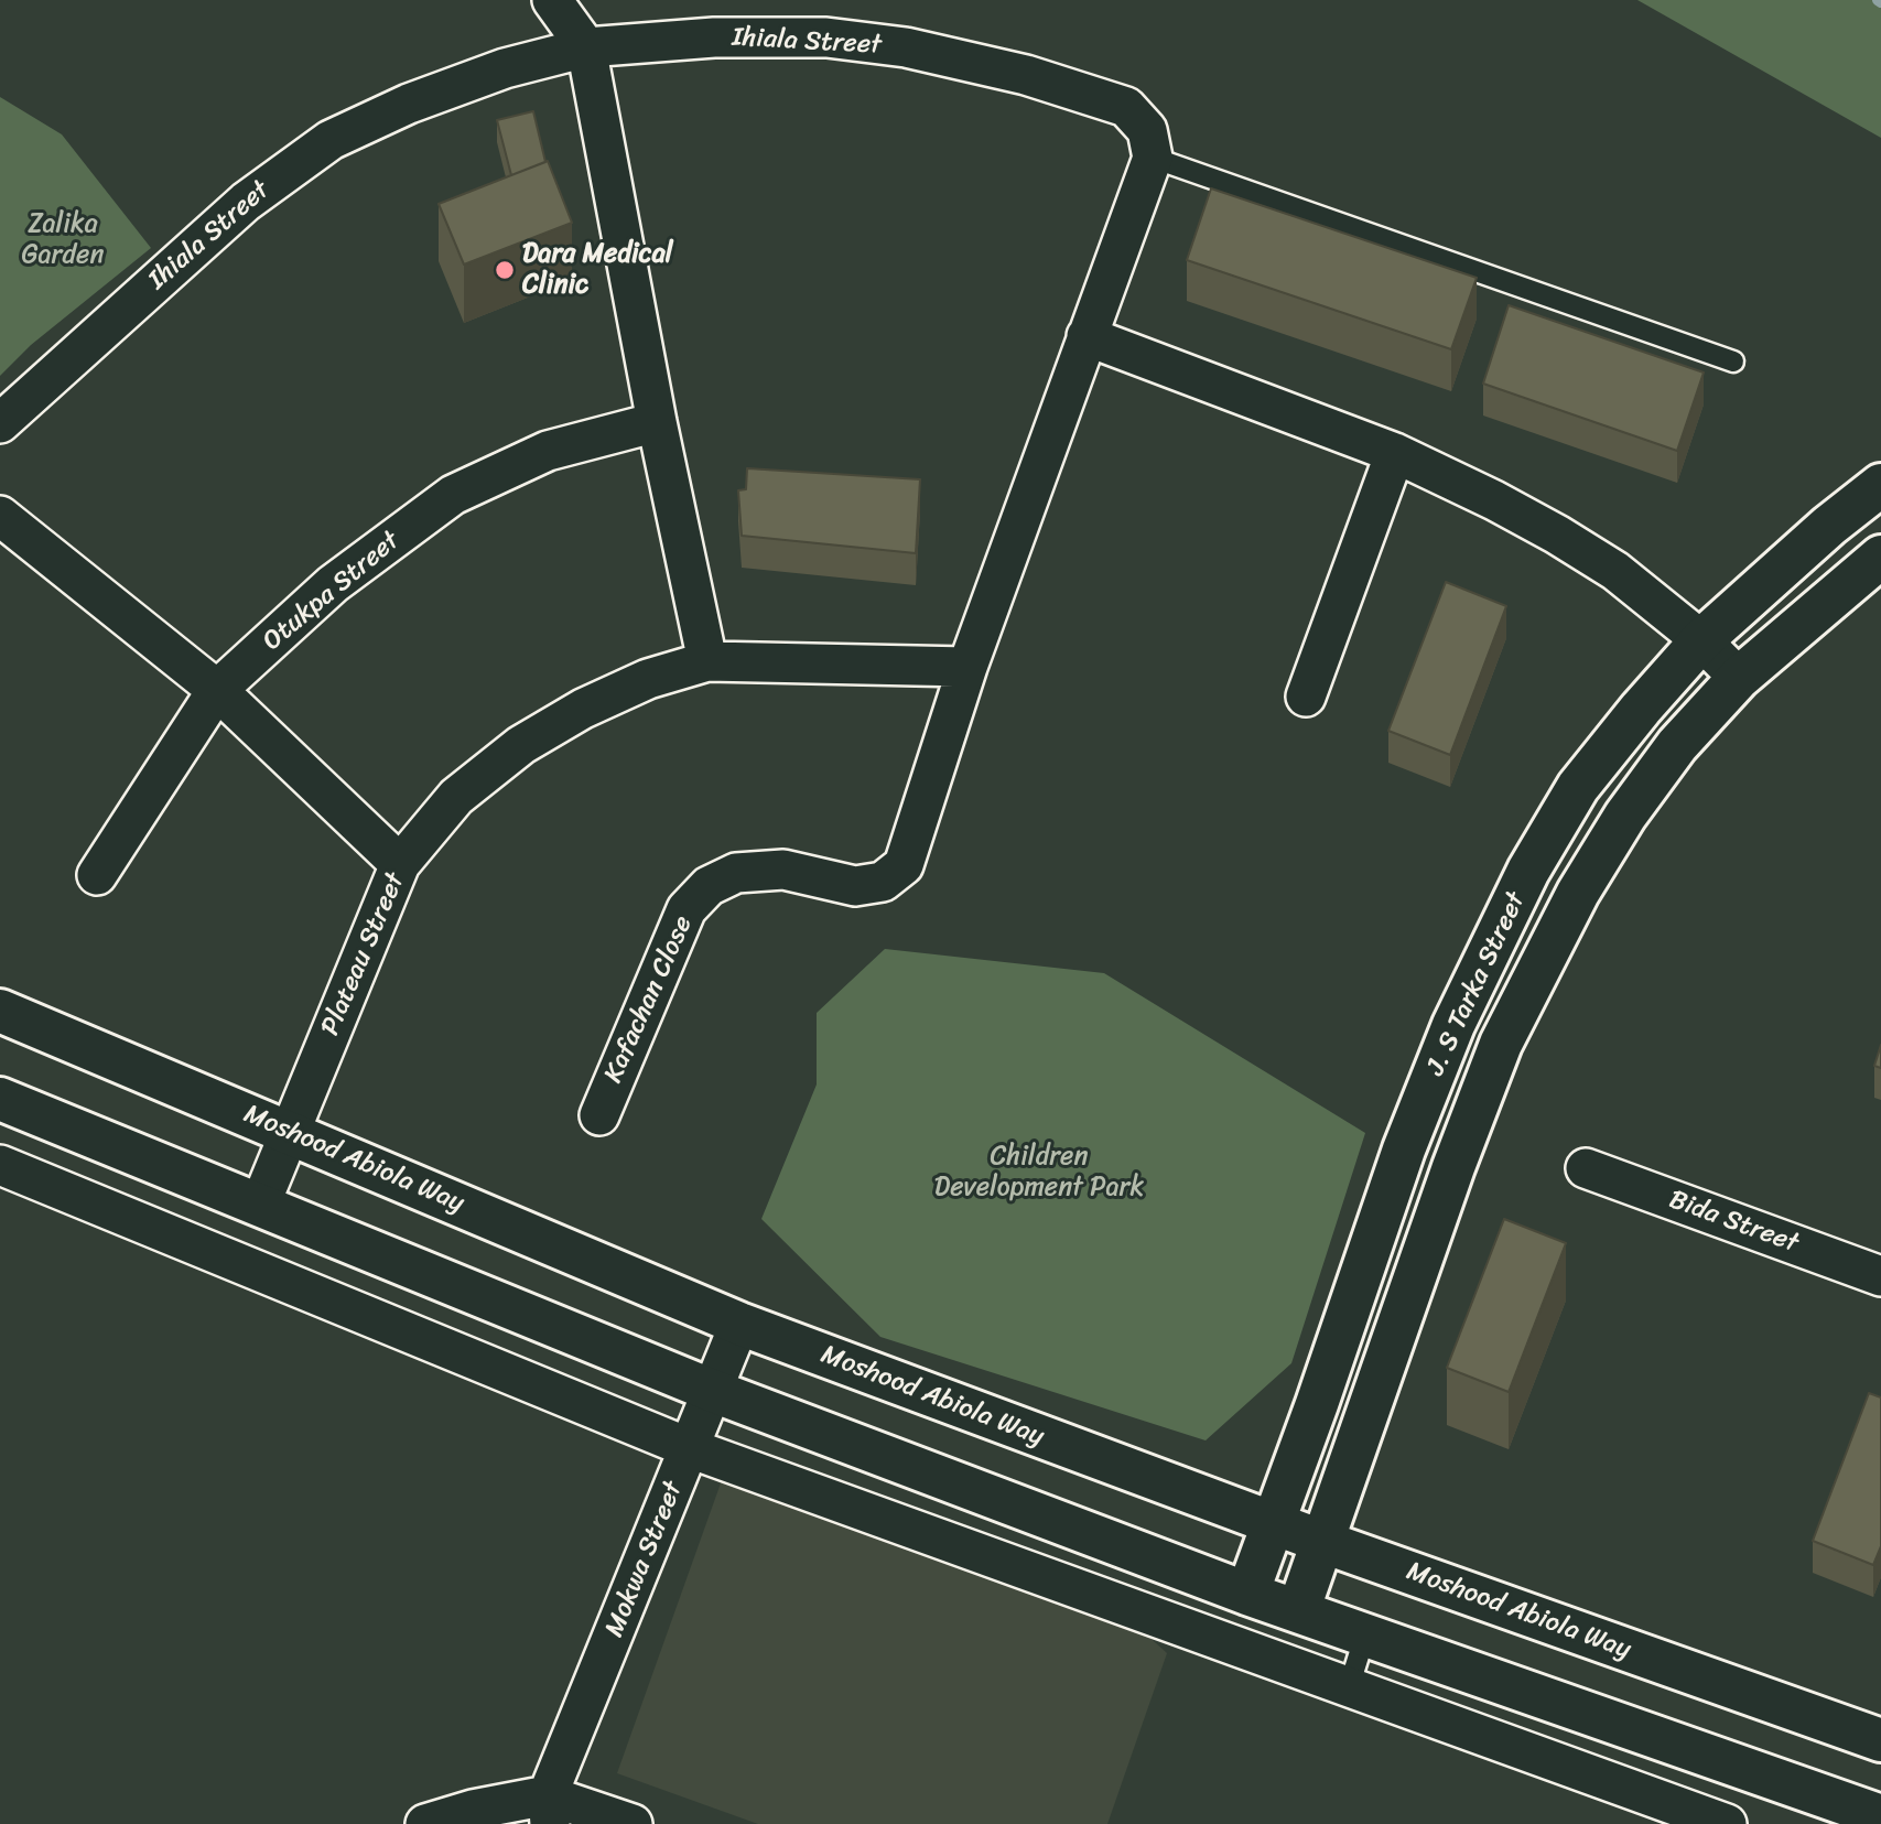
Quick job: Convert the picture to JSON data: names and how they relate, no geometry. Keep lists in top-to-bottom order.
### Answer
{
  "streets": {
    "main road": ["J. S Tarka Street", "Moshood Abiola Way"],
    "street": [
      "Ihiala Street",
      "Otukpa Street",
      "Plateau Street",
      "Kafachan Close",
      "Bida Street",
      "Mokwa Street"
    ]
  },
  "crossings": [
    ["Plateau Street", "Kafachan Close"],
    ["Plateau Street", "Moshood Abiola Way"],
    ["J. S Tarka Street", "Moshood Abiola Way"],
    ["Moshood Abiola Way", "Mokwa Street"]
  ],
  "parks": ["Zalika Garden", "Children Development Park"],
  "places": ["Dara Medical Clinic"]
}
